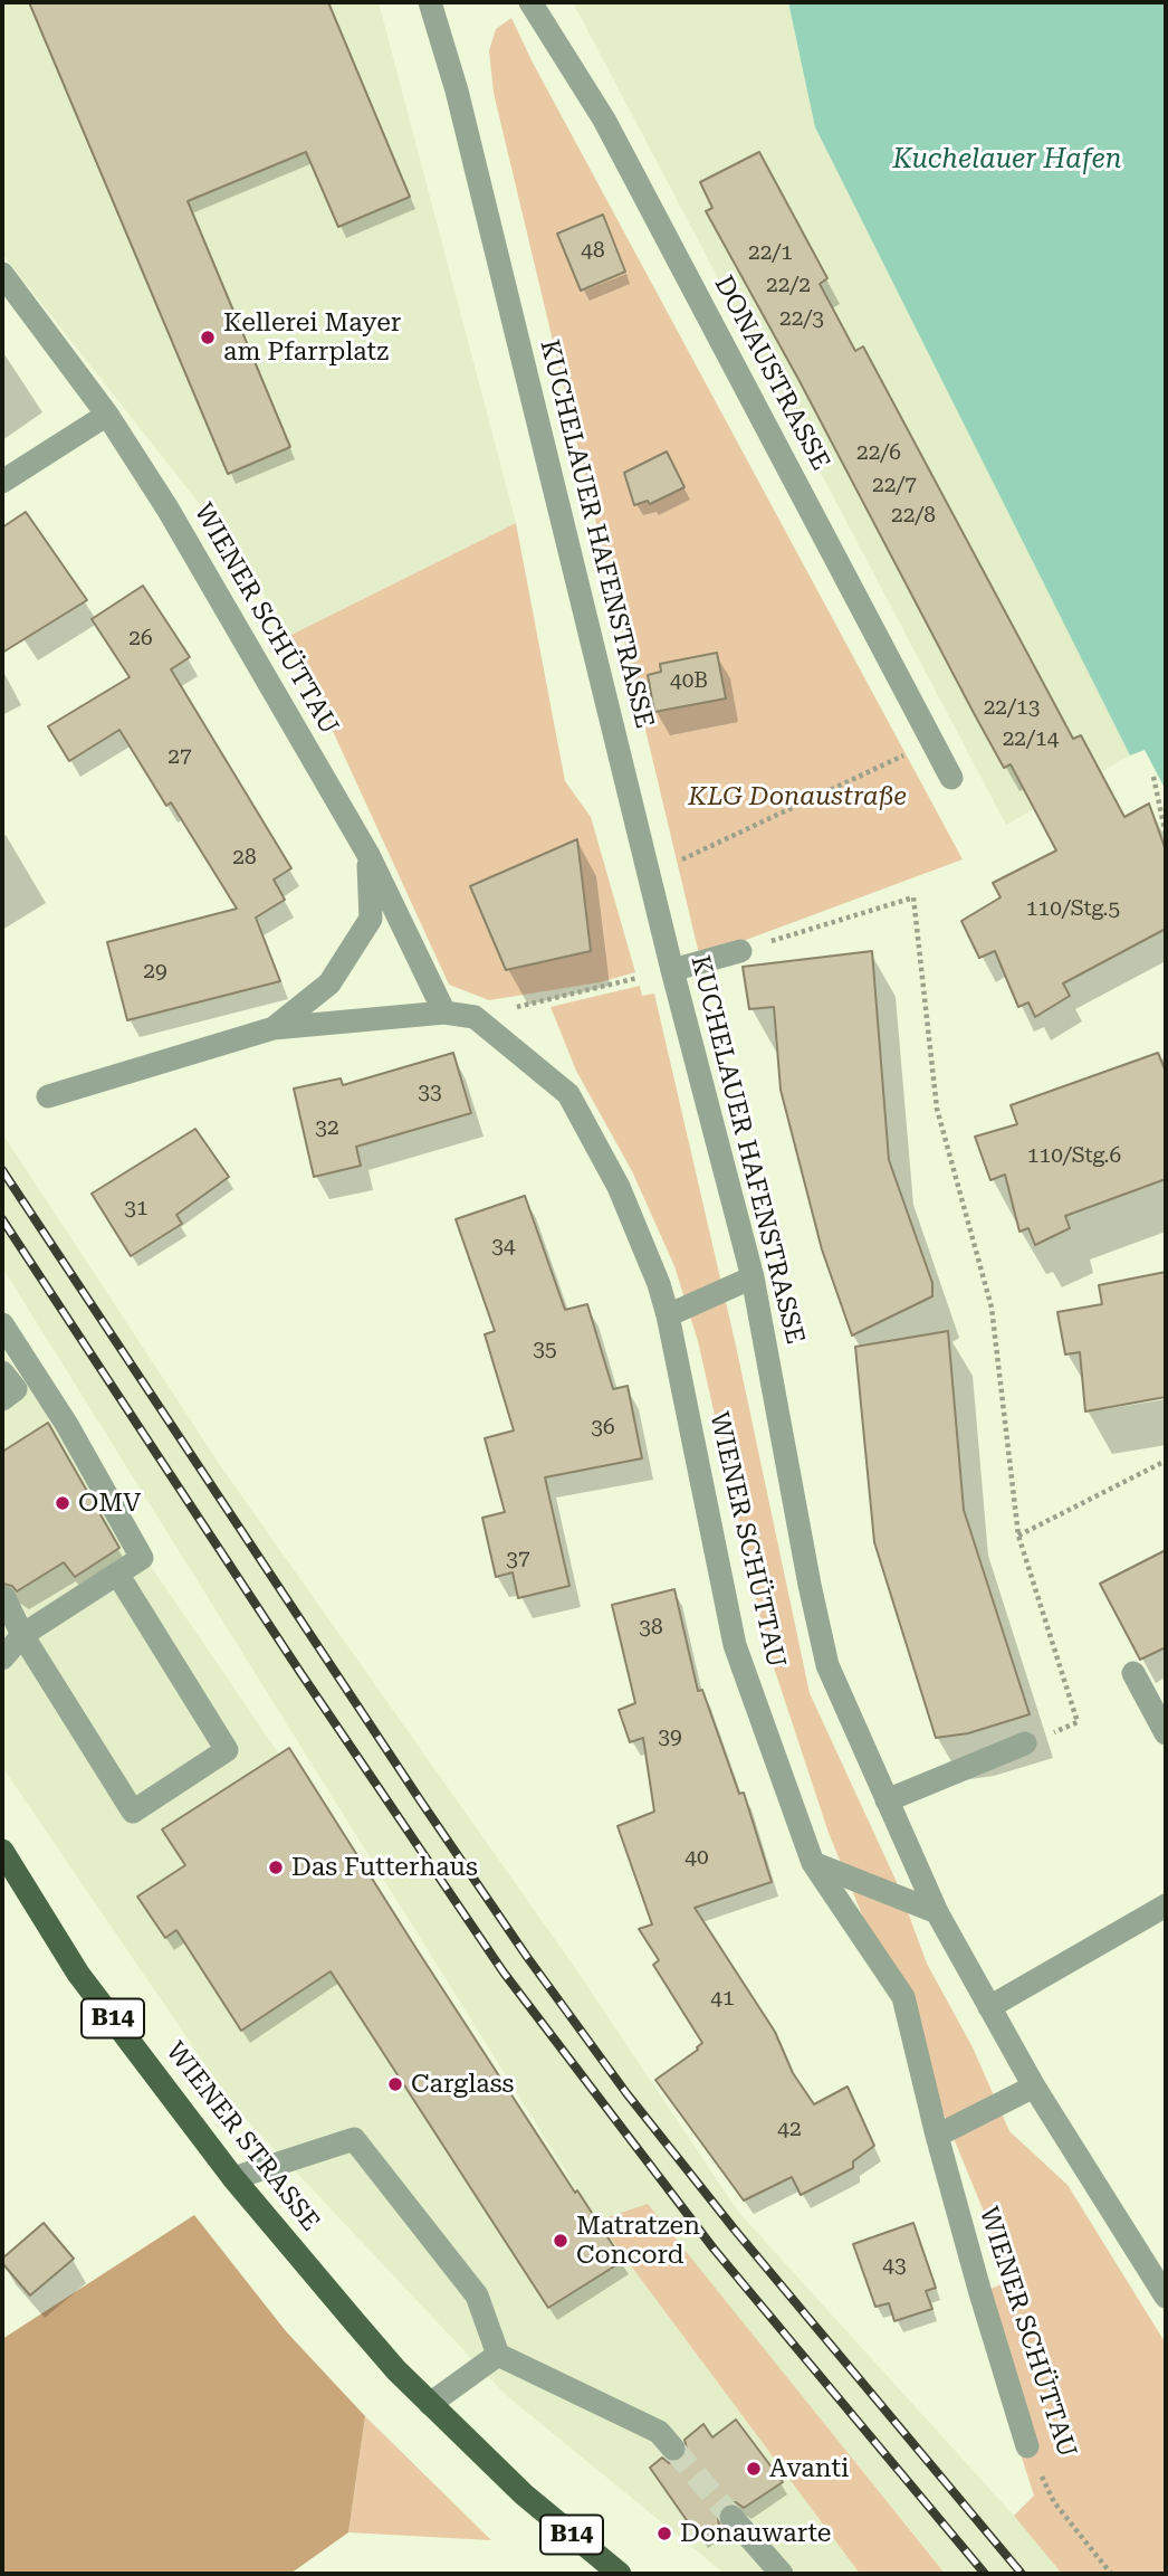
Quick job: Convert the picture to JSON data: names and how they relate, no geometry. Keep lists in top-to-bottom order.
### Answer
{
  "streets": {
    "main road": ["B14", "WIENER STRASSE"],
    "street": ["DONAUSTRASSE", "KUCHELAUER HAFENSTRASSE", "WIENER SCHÜTTAU"]
  },
  "crossings": [
    ["B14", "WIENER STRASSE"]
  ],
  "water": ["Kuchelauer Hafen"],
  "parks": ["KLG Donaustraße"],
  "places": [
    "Kellerei Mayer am Pfarrplatz",
    "OMV",
    "Das Futterhaus",
    "Carglass",
    "Matratzen Concord",
    "Avanti",
    "Donauwarte"
  ],
  "house_numbers": [
    "48",
    "22/1",
    "22/2",
    "22/3",
    "22/6",
    "22/7",
    "22/8",
    "26",
    "40B",
    "22/13",
    "22/14",
    "27",
    "28",
    "110/Stg.5",
    "29",
    "33",
    "32",
    "110/Stg.6",
    "31",
    "34",
    "35",
    "36",
    "37",
    "38",
    "39",
    "40",
    "41",
    "42",
    "43"
  ]
}
